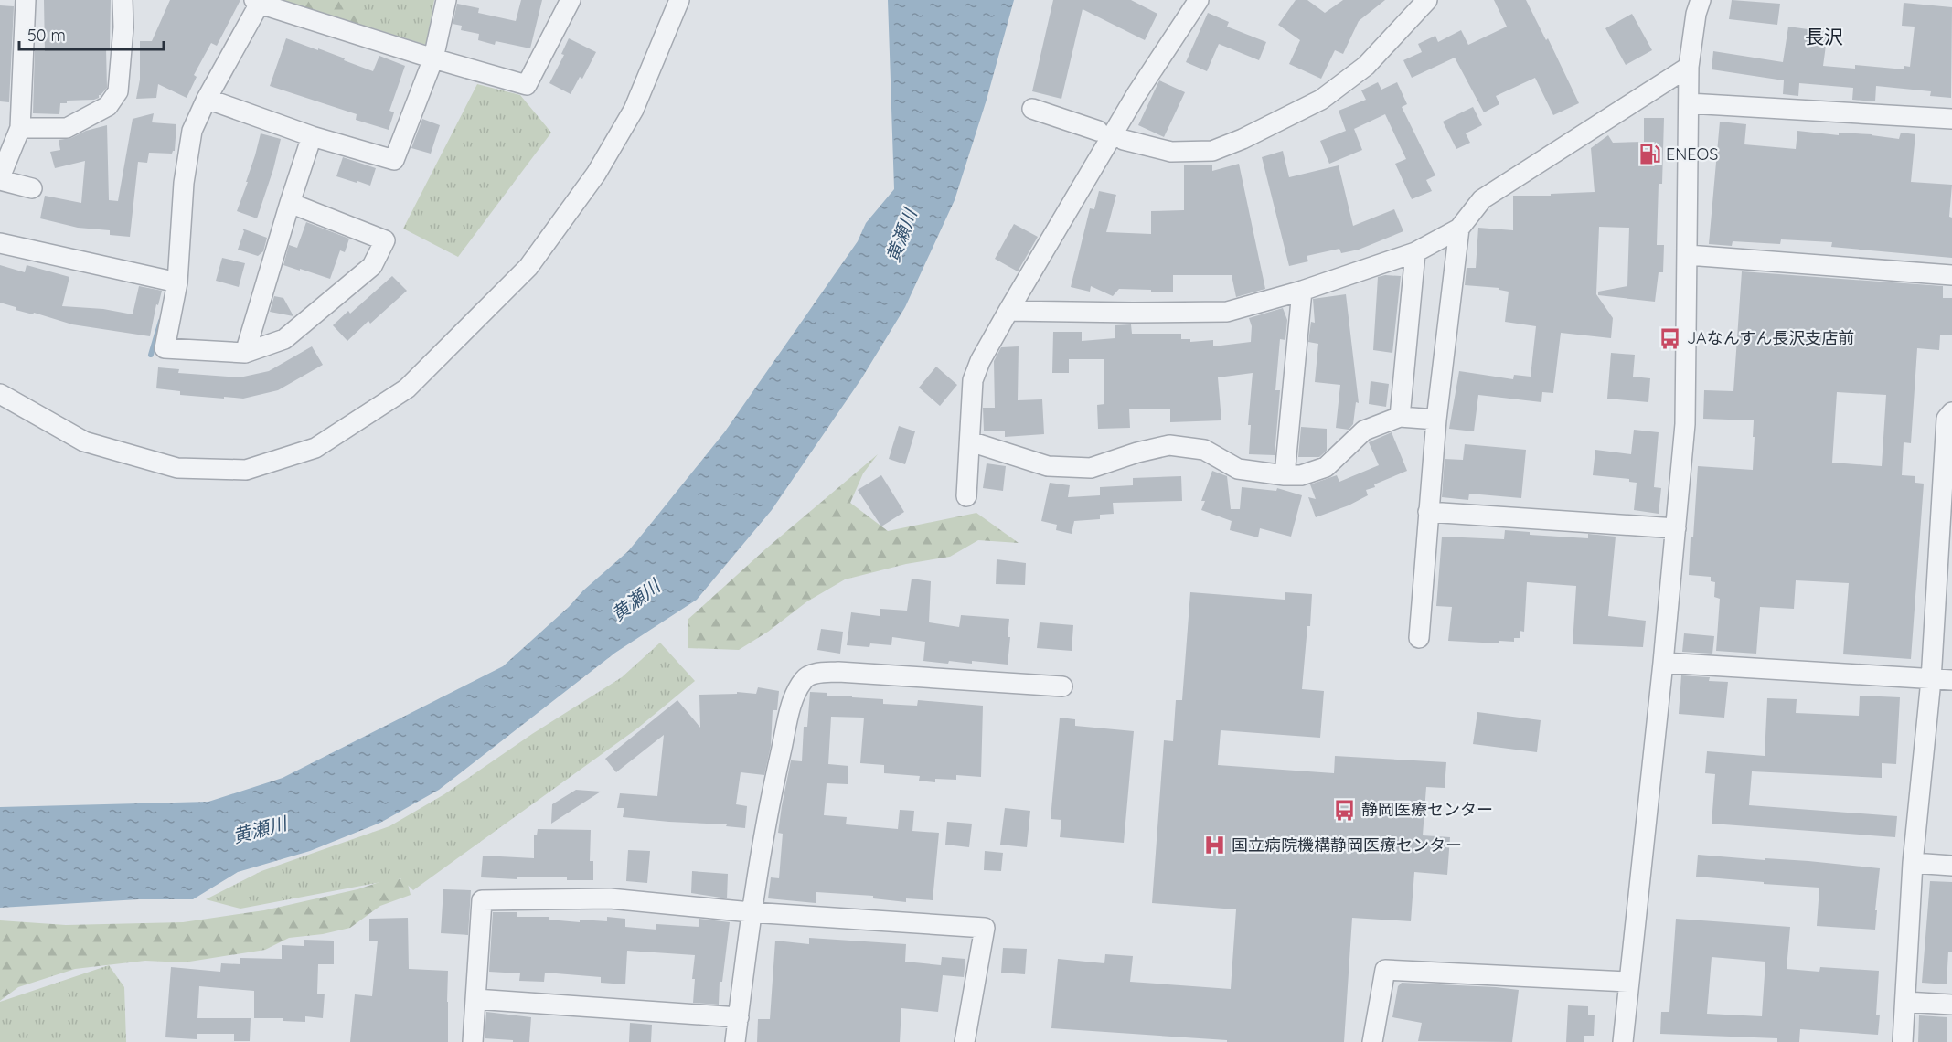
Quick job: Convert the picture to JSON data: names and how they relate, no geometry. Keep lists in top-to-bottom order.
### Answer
{
  "districts": ["長沢"],
  "water": ["黄瀬川"],
  "places": {
    "fuel station": ["ENEOS"],
    "bus stop": ["JAなんすん長沢支店前", "静岡医療センター"],
    "hospital": ["国立病院機構静岡医療センター"]
  },
  "scale_bar": "50 m"
}
